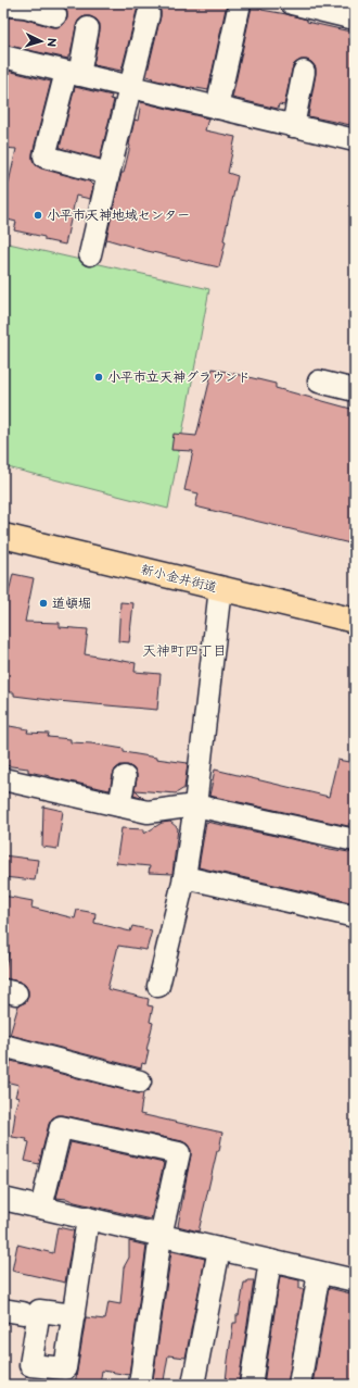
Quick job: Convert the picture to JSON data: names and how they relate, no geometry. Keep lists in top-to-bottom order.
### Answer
{
  "streets": {
    "main road": ["新小金井街道"]
  },
  "districts": ["天神町四丁目"],
  "places": ["小平市天神地域センター", "小平市立天神グラウンド", "道頓堀"],
  "north": "right"
}
